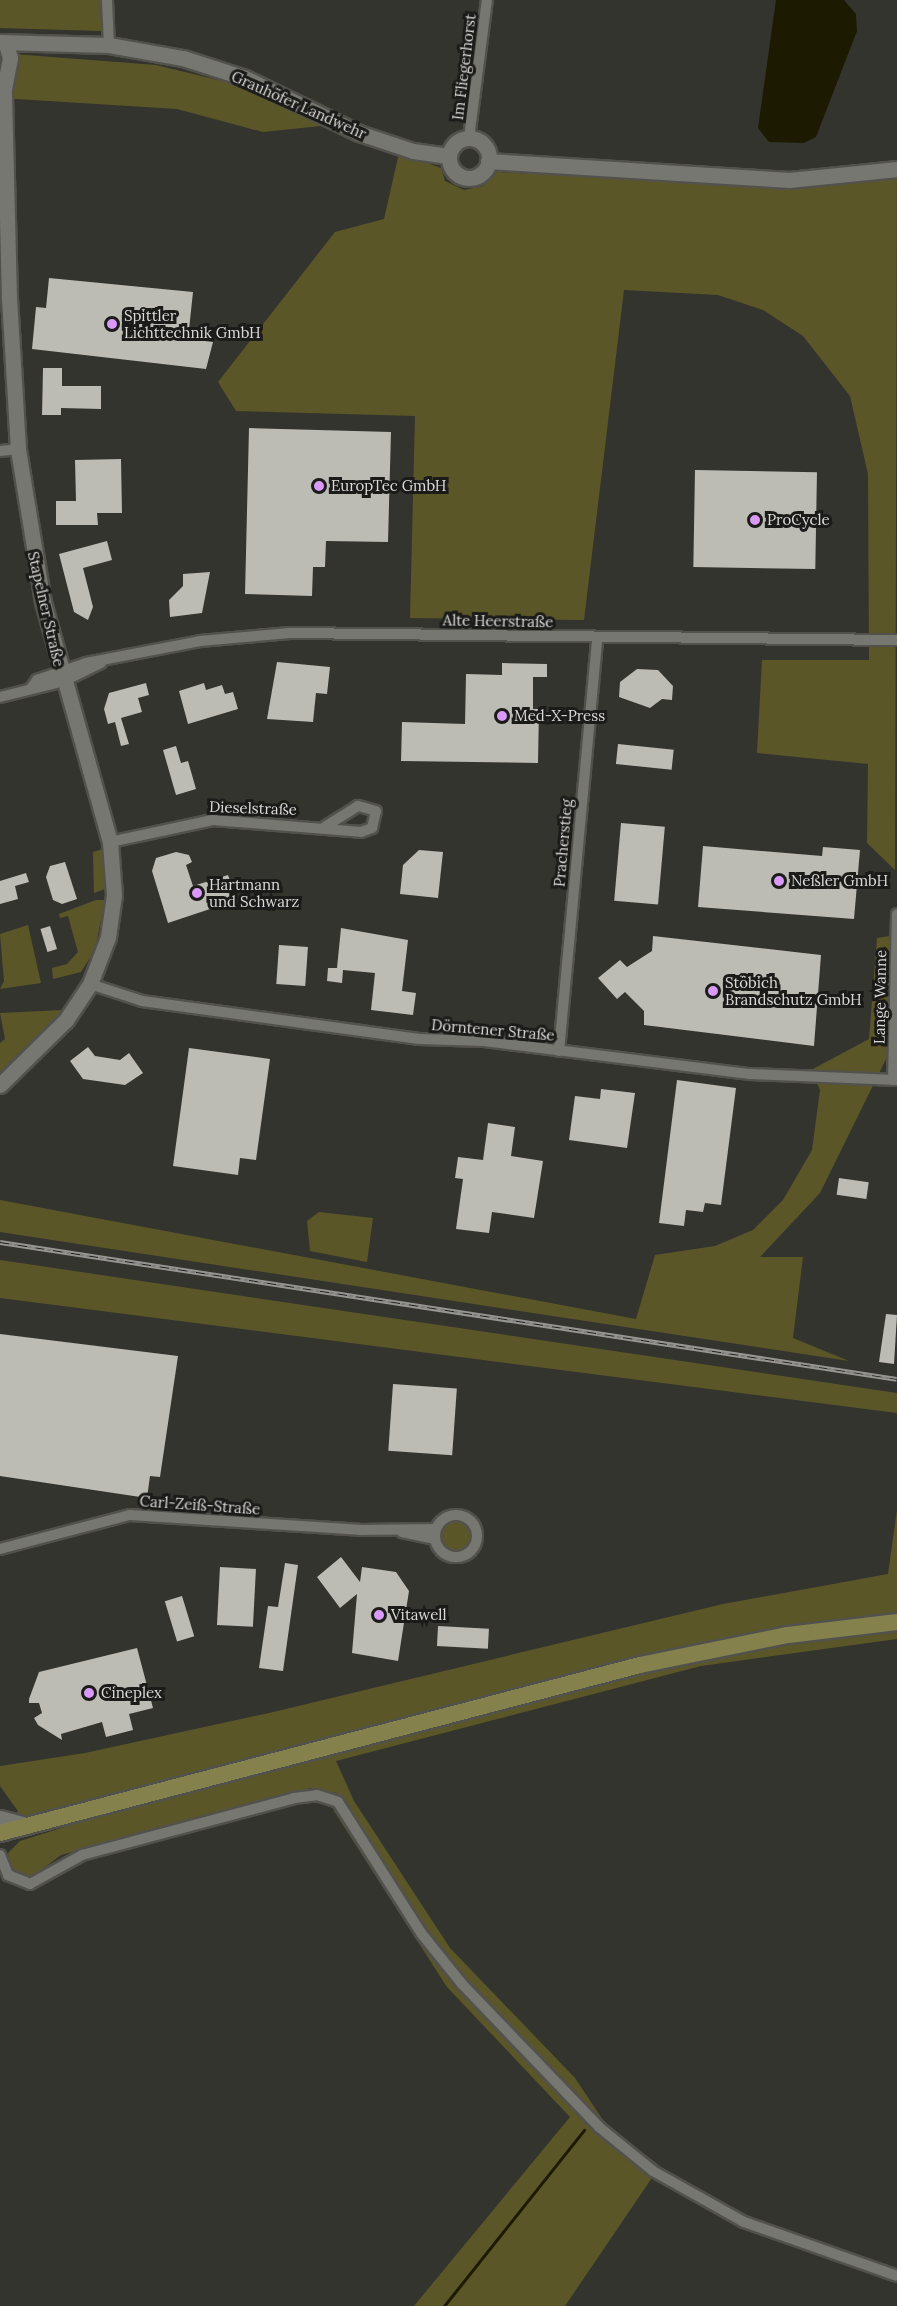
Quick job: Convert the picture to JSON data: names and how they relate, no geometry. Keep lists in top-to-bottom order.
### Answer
{
  "streets": {
    "street": [
      "Im Fliegerhorst",
      "Grauhöfer Landwehr",
      "Stapelner Straße",
      "Alte Heerstraße",
      "Dieselstraße",
      "Pracherstieg",
      "Lange Wanne",
      "Dörntener Straße",
      "Carl-Zeiß-Straße"
    ]
  },
  "crossings": [
    ["Im Fliegerhorst", "Grauhöfer Landwehr"],
    ["Grauhöfer Landwehr", "Stapelner Straße"],
    ["Stapelner Straße", "Alte Heerstraße"],
    ["Stapelner Straße", "Dieselstraße"],
    ["Stapelner Straße", "Dörntener Straße"],
    ["Alte Heerstraße", "Pracherstieg"],
    ["Pracherstieg", "Dörntener Straße"],
    ["Lange Wanne", "Dörntener Straße"]
  ],
  "places": [
    "Spittler Lichttechnik GmbH",
    "EuropTec GmbH",
    "ProCycle",
    "Med-X-Press",
    "Neßler GmbH",
    "Hartmann und Schwarz",
    "Stöbich Brandschutz GmbH",
    "Vitawell",
    "Cineplex"
  ]
}
